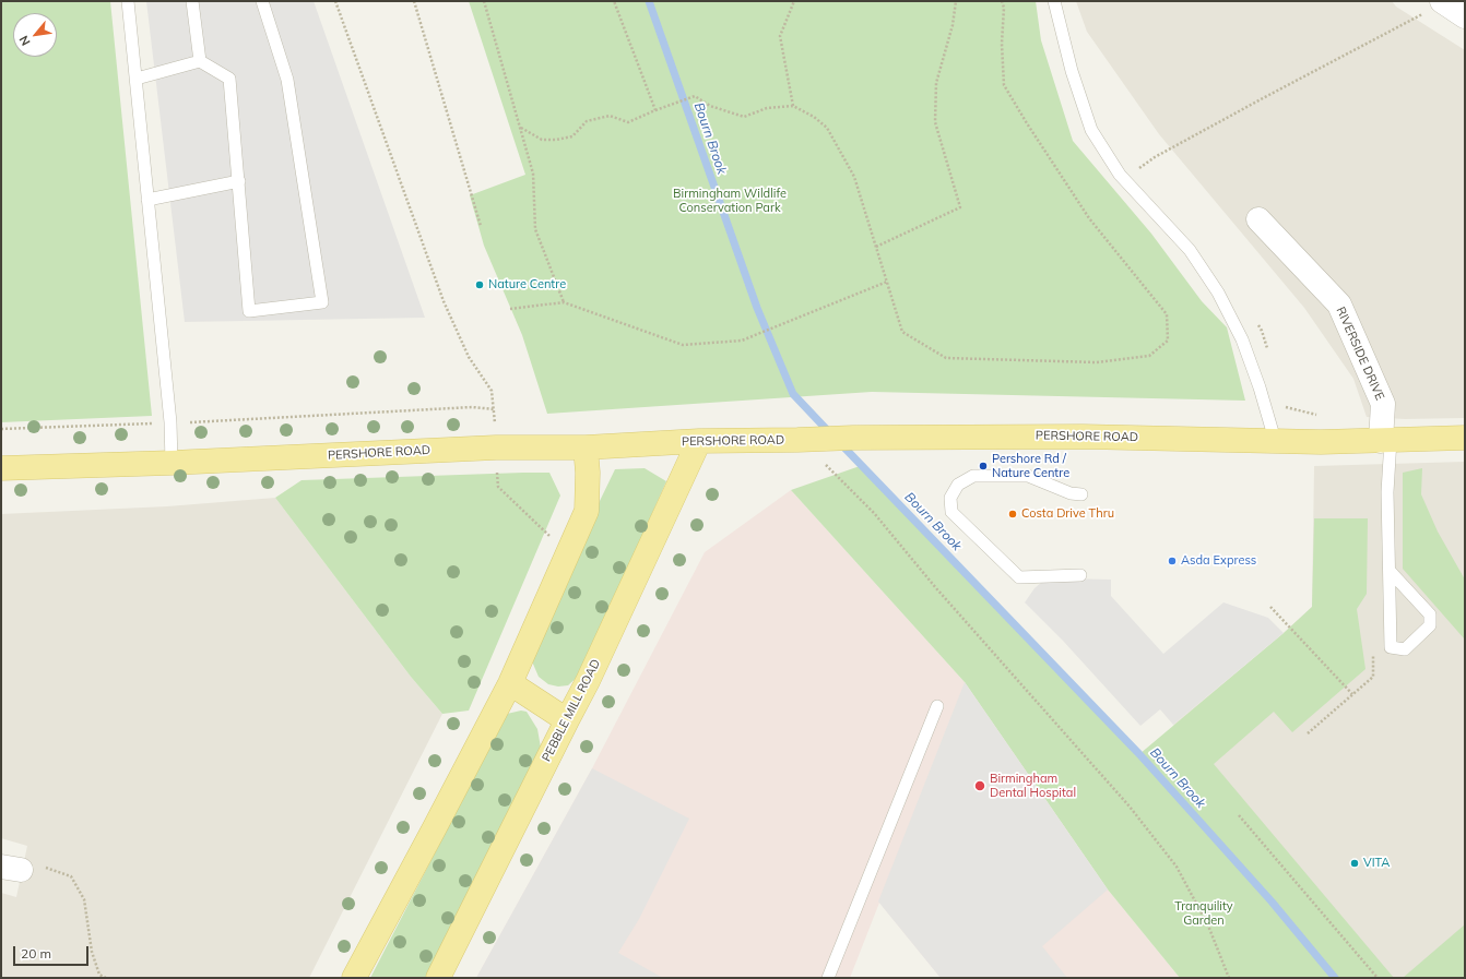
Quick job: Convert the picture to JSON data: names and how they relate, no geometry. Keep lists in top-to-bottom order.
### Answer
{
  "streets": {
    "main road": ["PERSHORE ROAD", "PEBBLE MILL ROAD"],
    "street": ["RIVERSIDE DRIVE"]
  },
  "crossings": [
    ["RIVERSIDE DRIVE", "PERSHORE ROAD"],
    ["PERSHORE ROAD", "PEBBLE MILL ROAD"]
  ],
  "water": ["Bourn Brook"],
  "parks": ["Birmingham Wildlife Conservation Park", "Tranquility Garden"],
  "places": [
    "Nature Centre",
    "Pershore Rd / Nature Centre",
    "Costa Drive Thru",
    "Asda Express",
    "Birmingham Dental Hospital",
    "VITA"
  ],
  "scale_bar": "20 m",
  "north": "bottom left"
}
